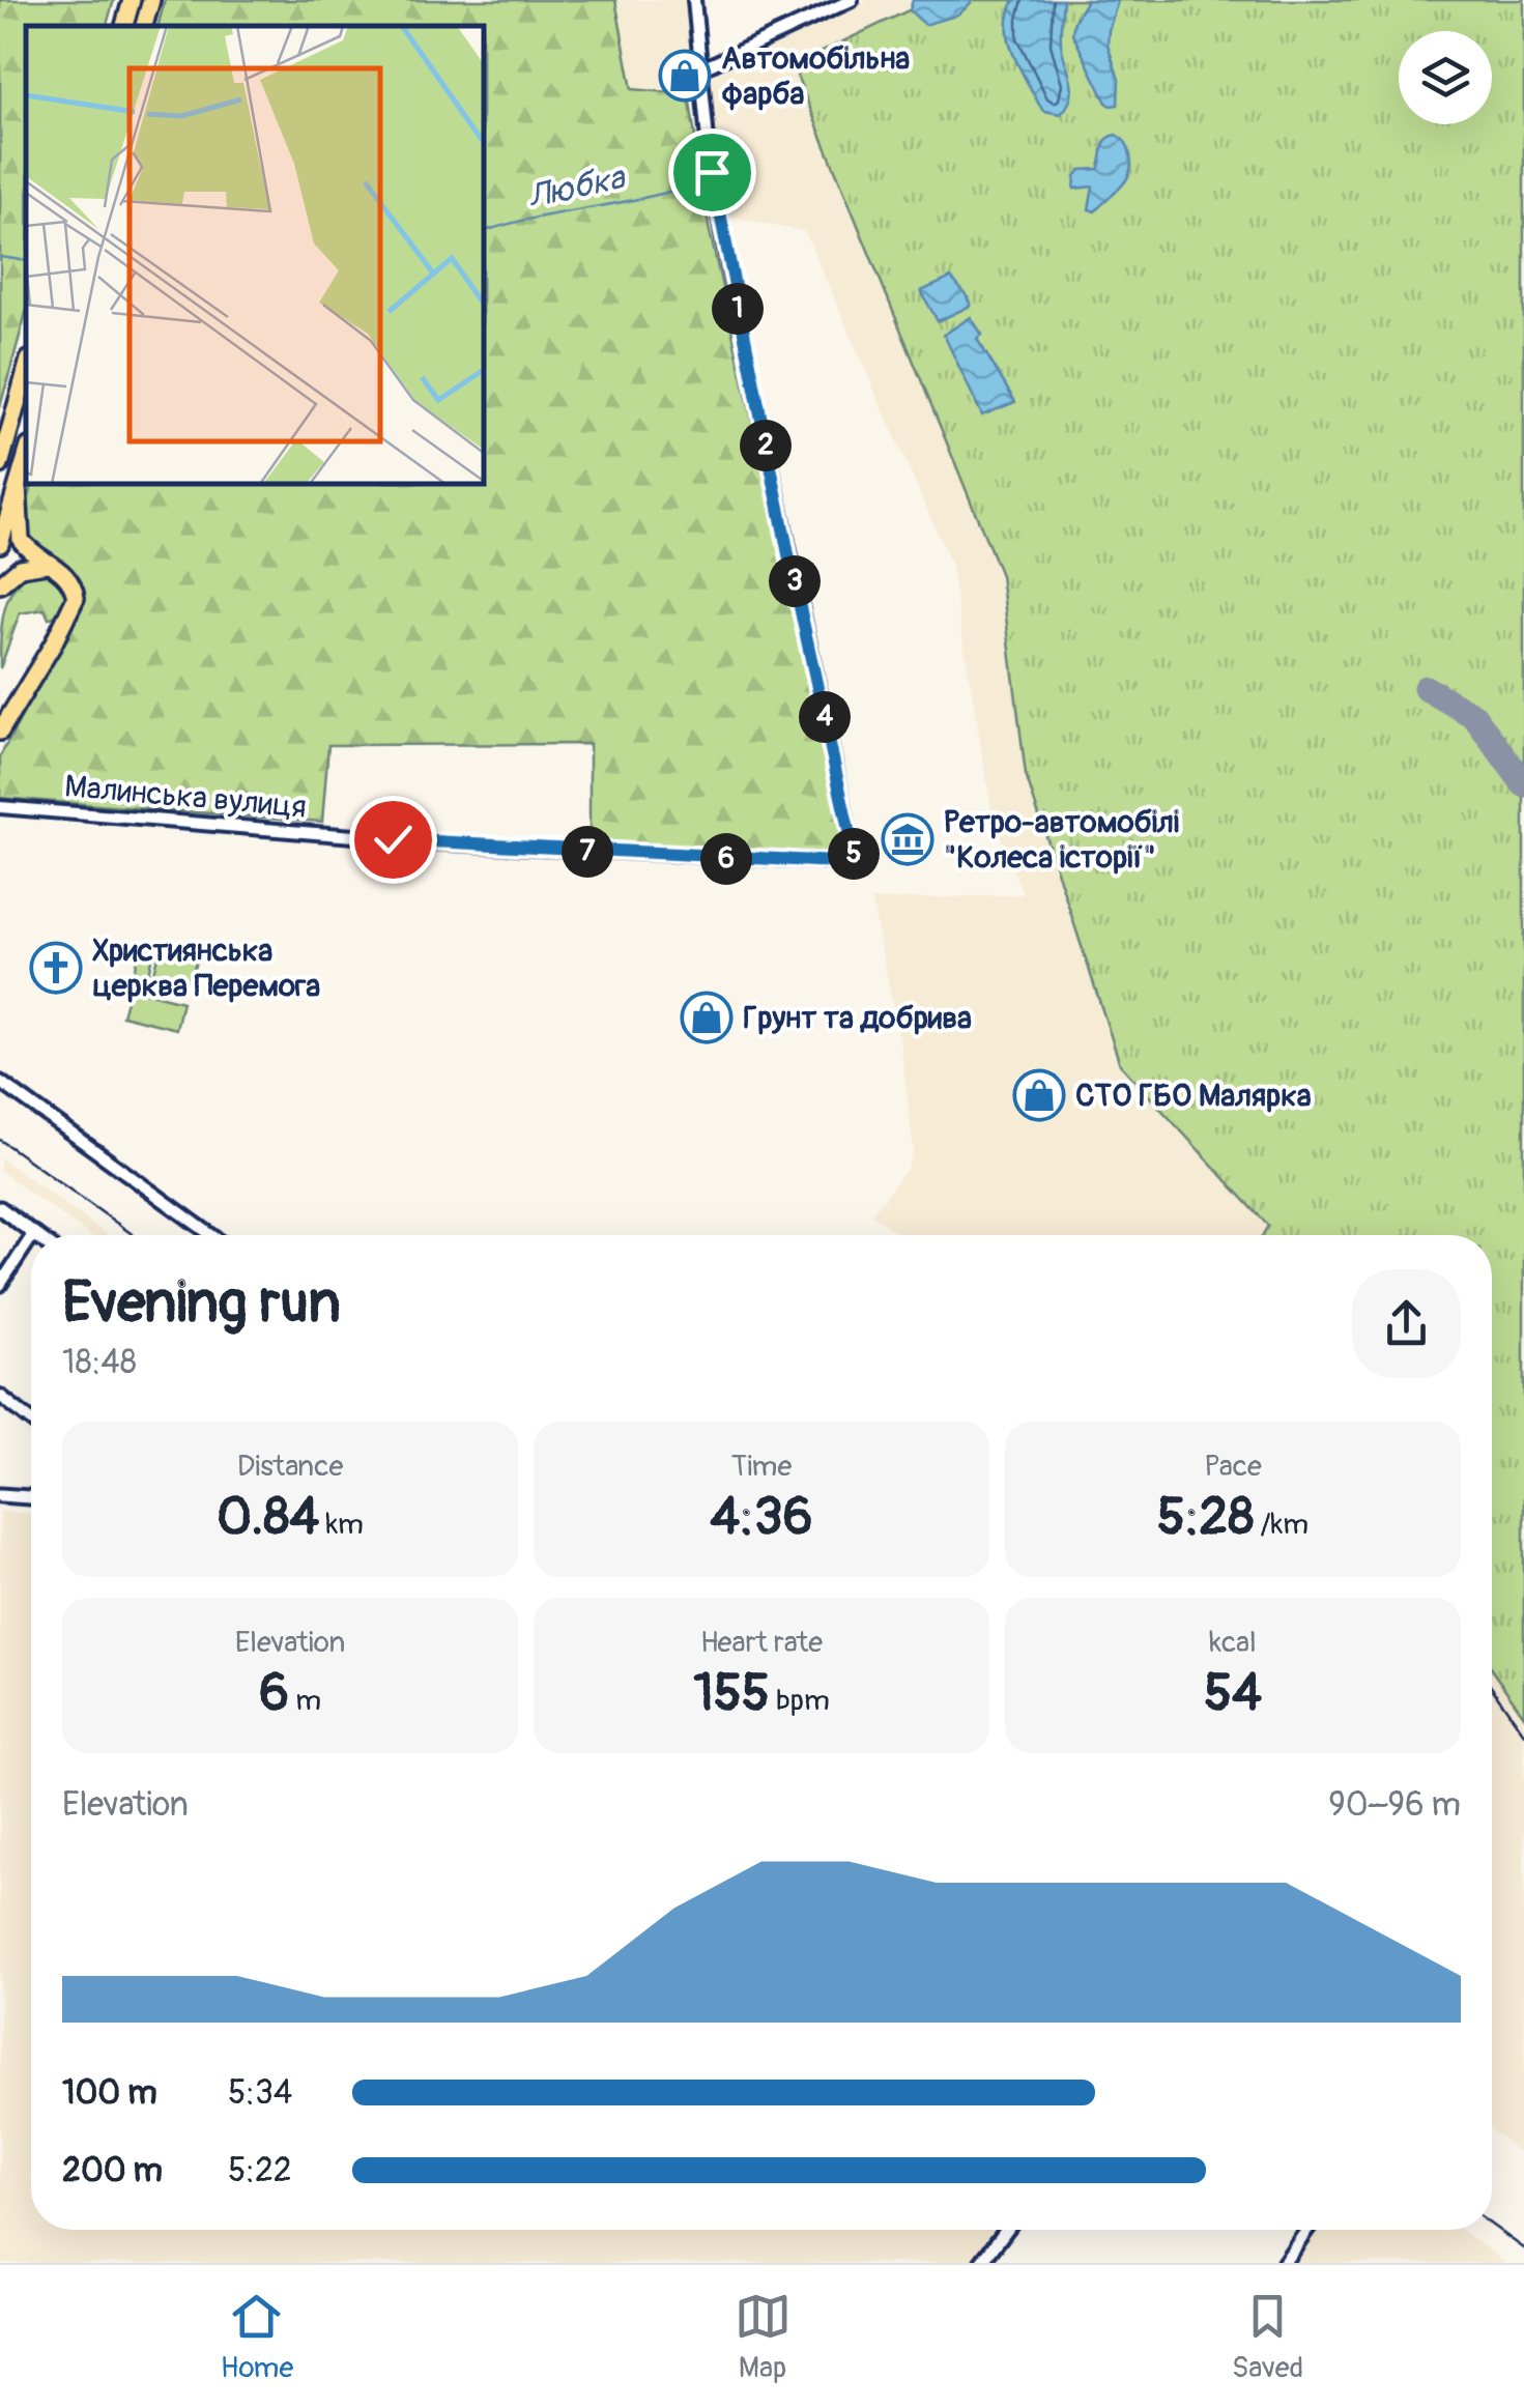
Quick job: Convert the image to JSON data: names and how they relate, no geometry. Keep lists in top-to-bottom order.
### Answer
{
  "streets": {
    "street": ["Малинська вулиця"]
  },
  "water": ["Любка"],
  "places": {
    "shop": ["Автомобільна фарба", "Грунт та добрива", "СТО ГБО Малярка"],
    "museum": ["Ретро-автомобілі \"Колеса історії\""],
    "church": ["Християнська церква Перемога"]
  },
  "page": {
    "pins": [
      "1",
      "2",
      "3",
      "4",
      "7",
      "5",
      "6"
    ],
    "heading": ["Evening run", "18:48"],
    "stats": [
      ["Distance", "0.84 km"],
      ["Time", "4:36"],
      ["Pace", "5:28 /km"],
      ["Elevation", "6 m"],
      ["Heart rate", "155 bpm"],
      ["kcal", "54"]
    ],
    "chart": ["Elevation", "90–96 m"],
    "list": [
      {
        "name": "100 m",
        "note": "5:34"
      },
      {
        "name": "200 m",
        "note": "5:22"
      }
    ],
    "tabs": ["Home", "Map", "Saved"]
  }
}
